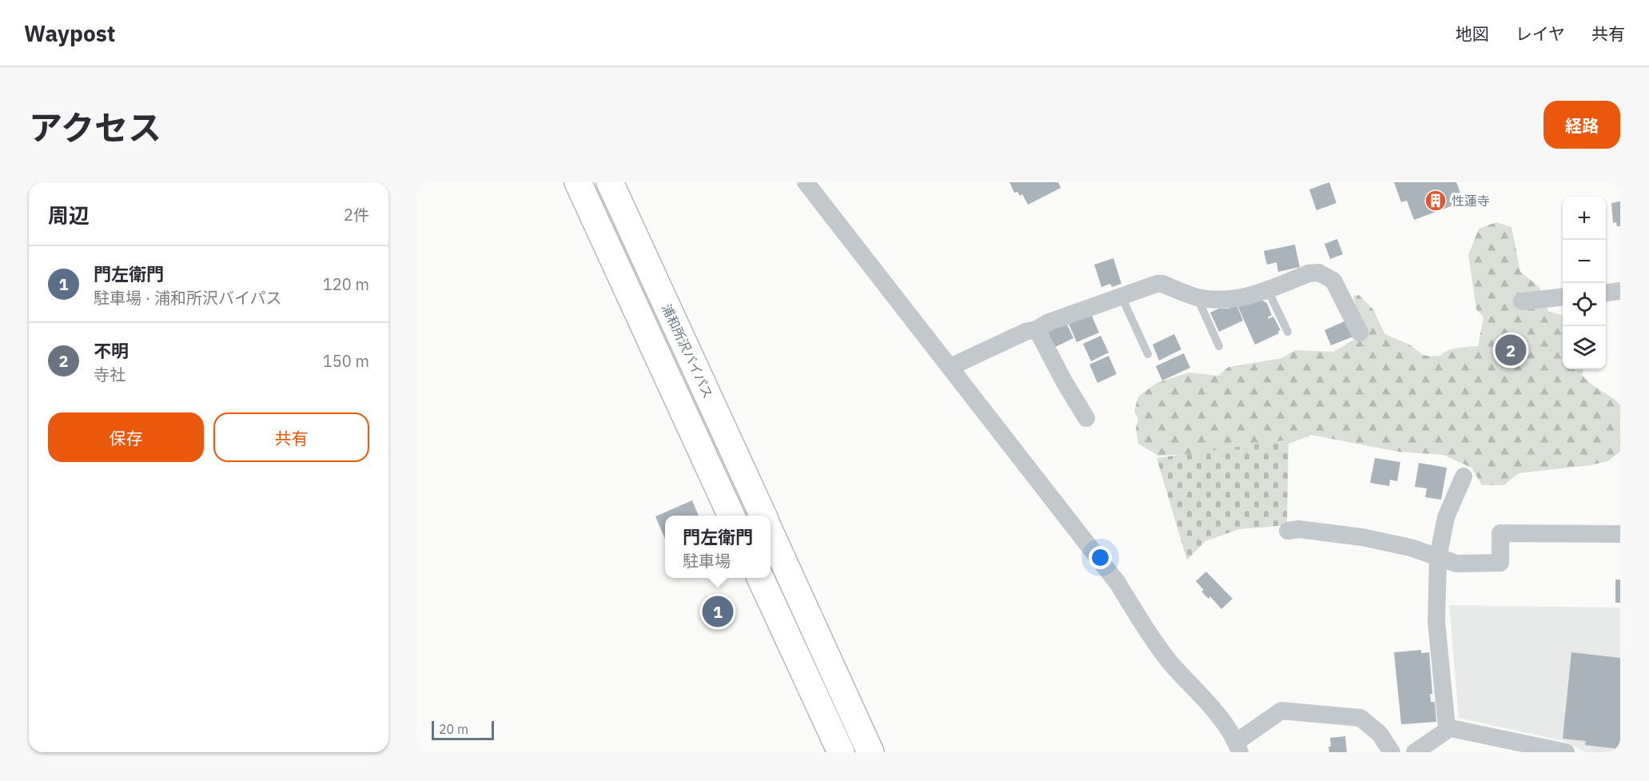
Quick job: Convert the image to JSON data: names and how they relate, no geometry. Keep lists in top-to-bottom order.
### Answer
{
  "streets": {
    "highway": ["浦和所沢バイパス"]
  },
  "places": {
    "building": ["性蓮寺"]
  },
  "scale_bar": "20 m",
  "page": {
    "header": "Waypost",
    "nav": ["地図", "レイヤ", "共有"],
    "title": "アクセス",
    "buttons": [
      "経路",
      ["保存", "共有"]
    ],
    "heading": ["周辺", "2件"],
    "map_buttons": ["+", "−"],
    "list": [
      {
        "mark": "1",
        "name": "門左衛門",
        "note": "駐車場 · 浦和所沢バイパス",
        "value": "120 m"
      },
      {
        "mark": "2",
        "name": "不明",
        "note": "寺社",
        "value": "150 m"
      }
    ],
    "pins": ["2", "1"],
    "popup": ["門左衛門", "駐車場"],
    "scale": "20 m"
  }
}
